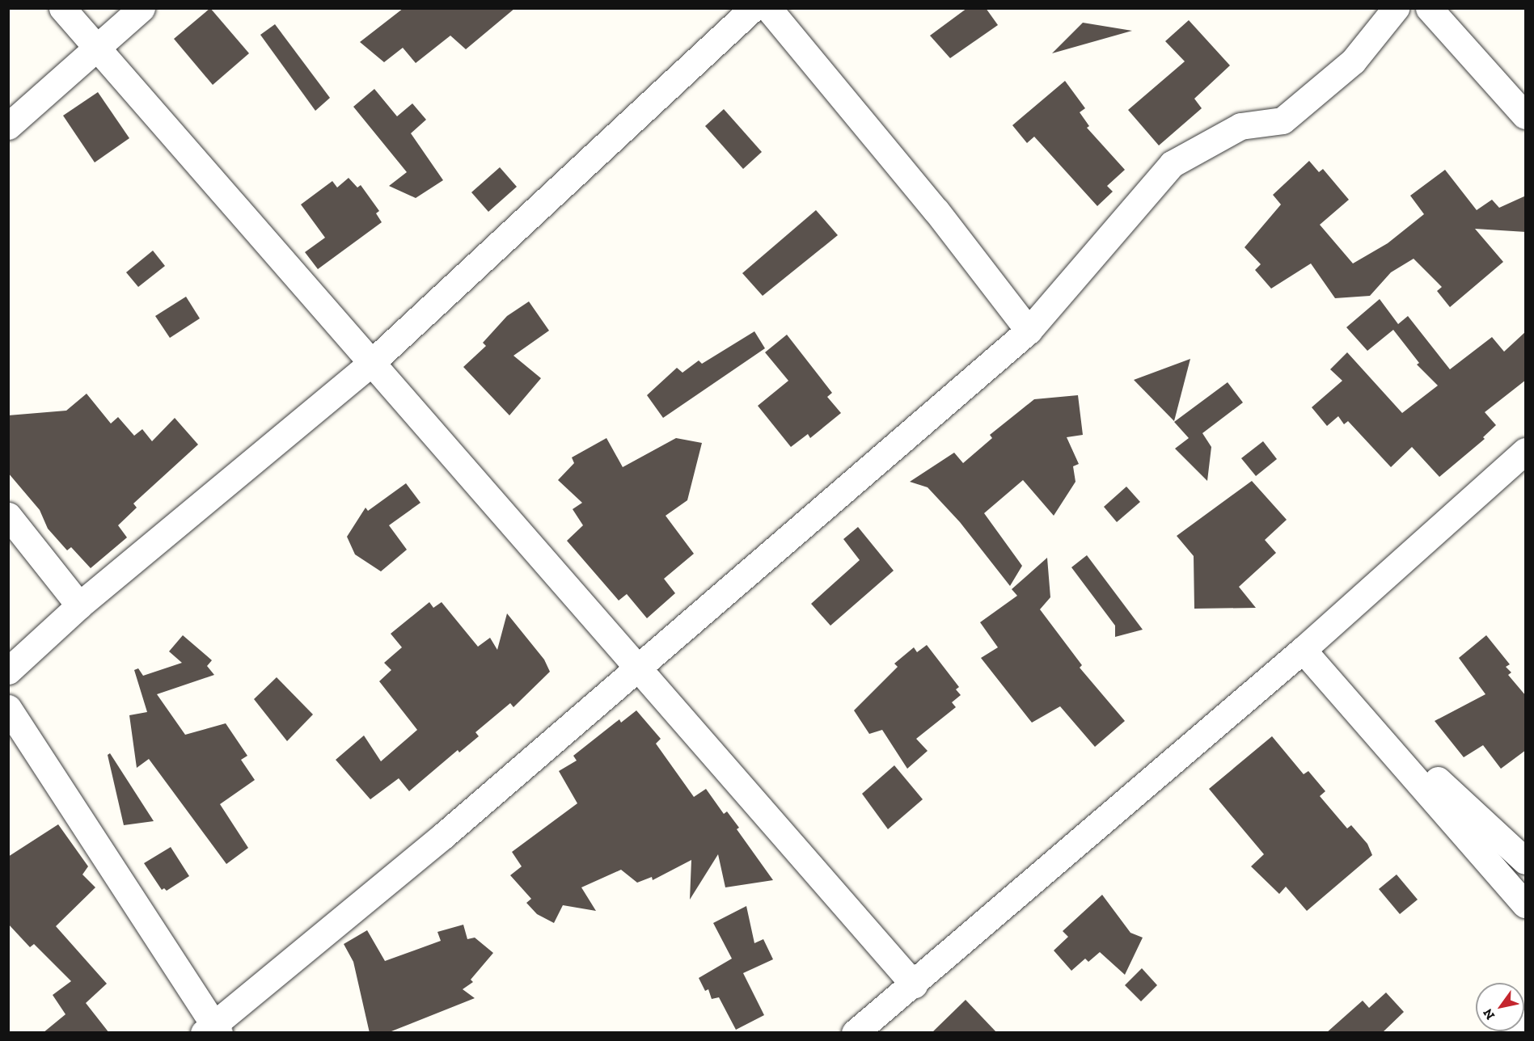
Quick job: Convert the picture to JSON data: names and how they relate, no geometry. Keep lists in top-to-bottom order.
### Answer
{
  "north": "bottom left"
}
